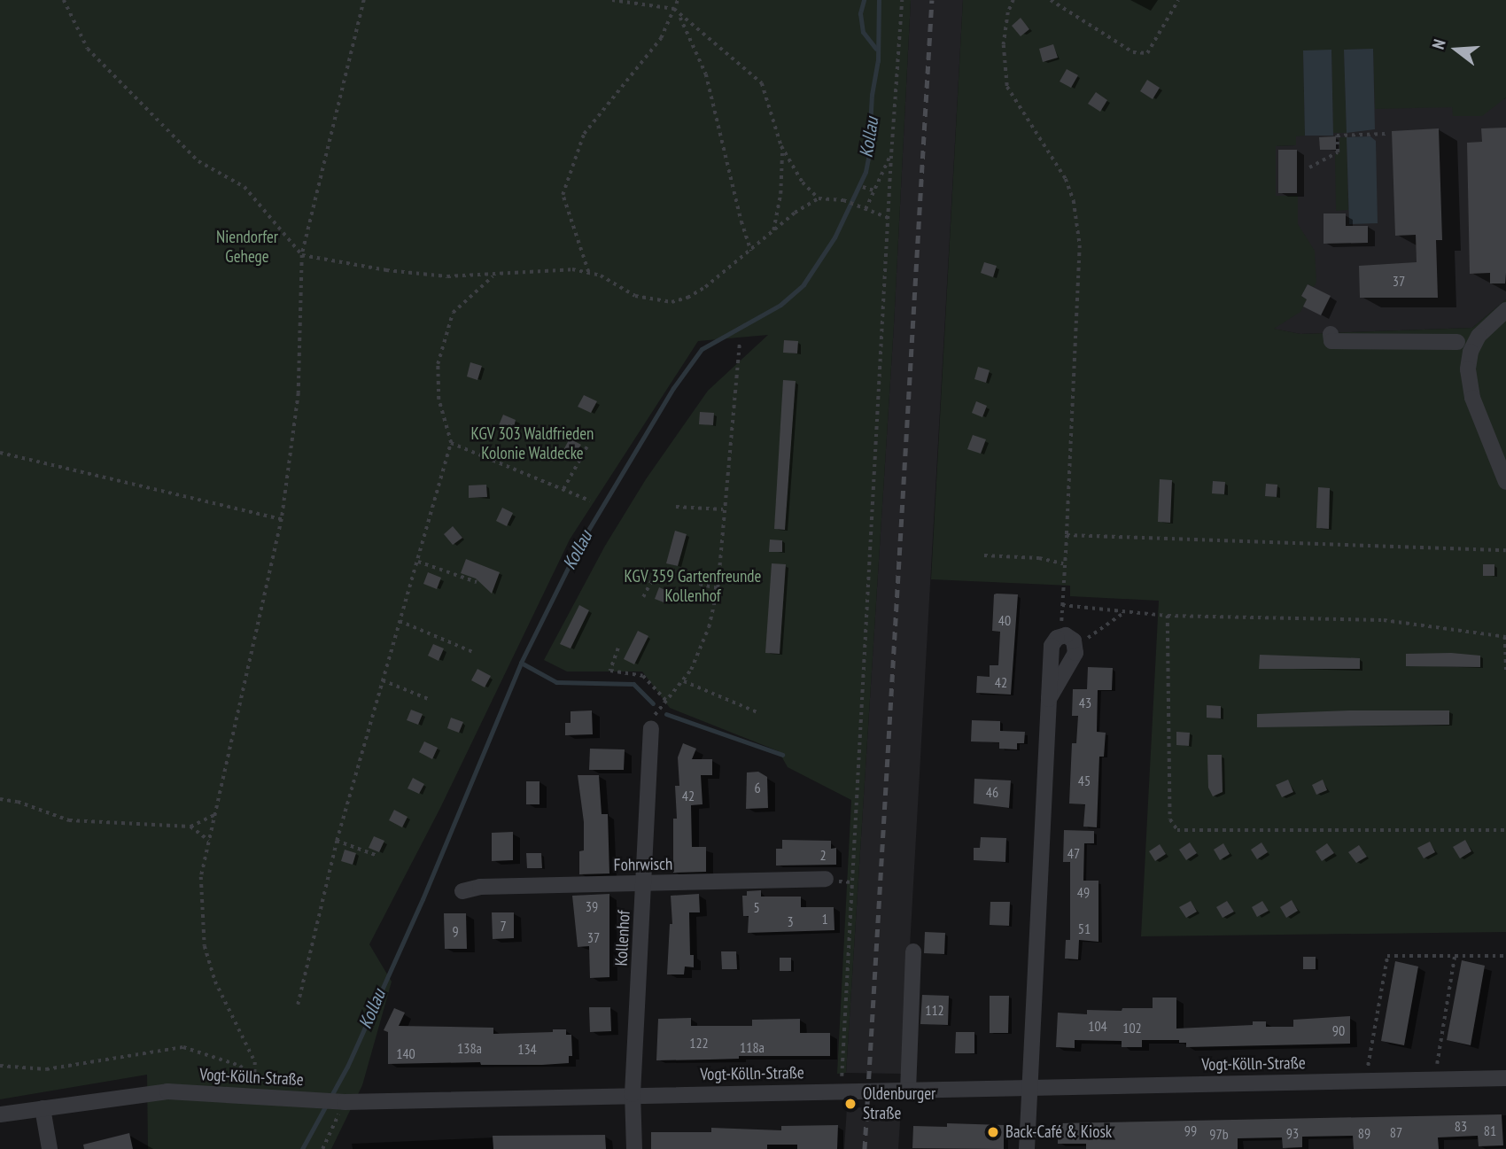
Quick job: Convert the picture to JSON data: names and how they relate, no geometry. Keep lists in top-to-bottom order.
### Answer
{
  "streets": {
    "street": ["Fohrwisch", "Kollenhof", "Vogt-Kölln-Straße"]
  },
  "crossings": [
    ["Fohrwisch", "Kollenhof"],
    ["Kollenhof", "Vogt-Kölln-Straße"]
  ],
  "water": ["Kollau"],
  "parks": ["Niendorfer Gehege", "KGV 303 Waldfrieden Kolonie Waldecke", "KGV 359 Gartenfreunde Kollenhof"],
  "places": ["Oldenburger Straße", "Back-Café & Kiosk"],
  "house_numbers": [
    "37",
    "40",
    "42",
    "43",
    "45",
    "6",
    "46",
    "42",
    "47",
    "2",
    "49",
    "39",
    "5",
    "1",
    "3",
    "7",
    "51",
    "9",
    "37",
    "112",
    "104",
    "102",
    "90",
    "122",
    "118a",
    "138a",
    "134",
    "140",
    "83",
    "99",
    "81",
    "87",
    "93",
    "89",
    "97b"
  ],
  "north": "left"
}
